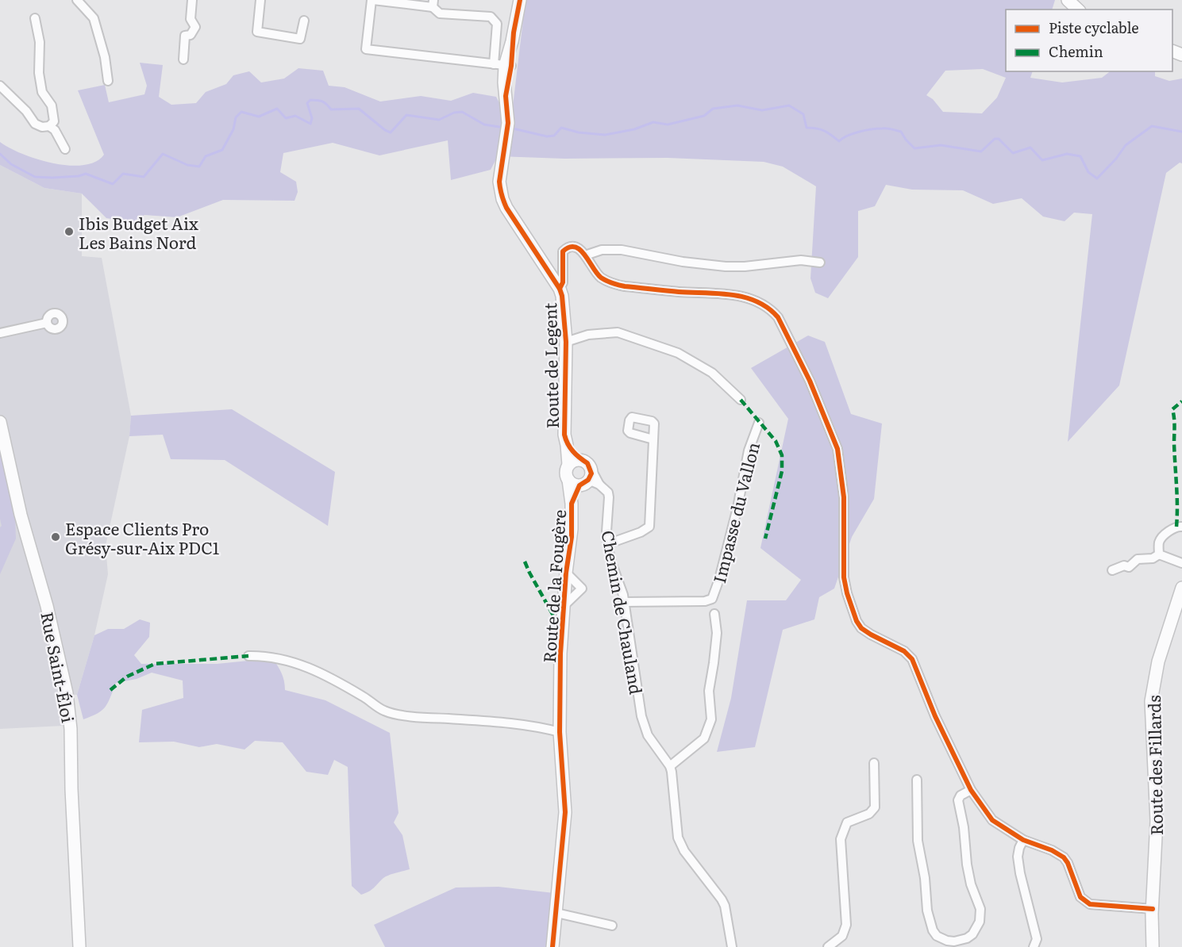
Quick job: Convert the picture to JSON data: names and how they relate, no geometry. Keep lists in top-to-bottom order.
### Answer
{
  "streets": {
    "street": [
      "Route de Legent",
      "Impasse du Vallon",
      "Route de la Fougère",
      "Chemin de Chauland",
      "Rue Saint-Éloi",
      "Route des Fillards"
    ]
  },
  "crossings": [
    ["Route de Legent", "Route de la Fougère"],
    ["Route de Legent", "Chemin de Chauland"],
    ["Impasse du Vallon", "Chemin de Chauland"],
    ["Route de la Fougère", "Chemin de Chauland"]
  ],
  "places": ["Ibis Budget Aix Les Bains Nord", "Espace Clients Pro Grésy-sur-Aix PDC1"],
  "legend": ["Piste cyclable", "Chemin"]
}
